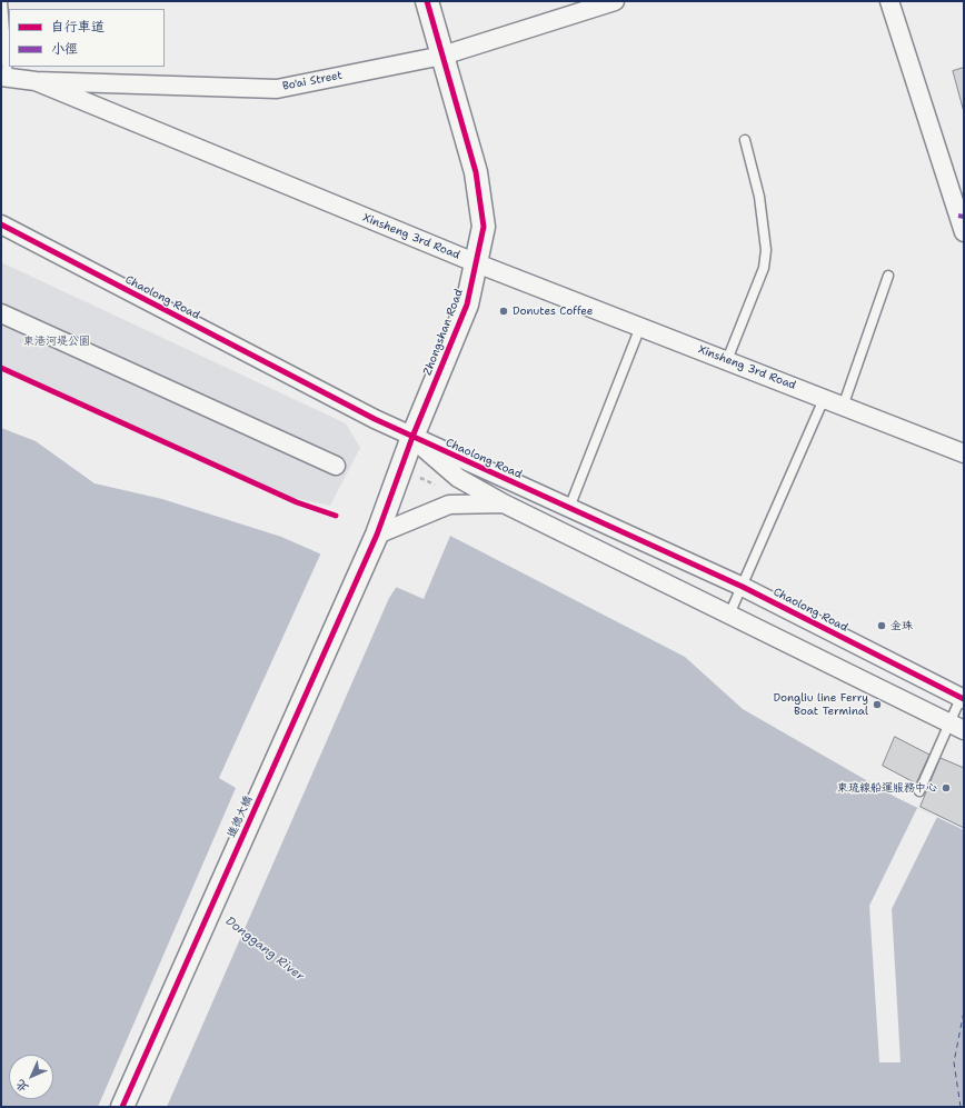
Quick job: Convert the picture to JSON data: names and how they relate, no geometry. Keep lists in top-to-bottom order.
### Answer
{
  "streets": {
    "street": [
      "Bo'ai Street",
      "Xinsheng 3rd Road",
      "Chaolong Road",
      "Zhongshan Road",
      "進德大橋"
    ]
  },
  "crossings": [
    ["Bo'ai Street", "Xinsheng 3rd Road"],
    ["Bo'ai Street", "Zhongshan Road"],
    ["Xinsheng 3rd Road", "Zhongshan Road"],
    ["Chaolong Road", "Zhongshan Road"],
    ["Zhongshan Road", "進德大橋"]
  ],
  "water": ["Donggang River"],
  "parks": ["東港河堤公園"],
  "places": [
    "Donutes Coffee",
    "金珠",
    "Dongliu line Ferry Boat Terminal",
    "東琉線船運服務中心"
  ],
  "legend": ["自行車道", "小徑"],
  "north": "bottom left"
}
